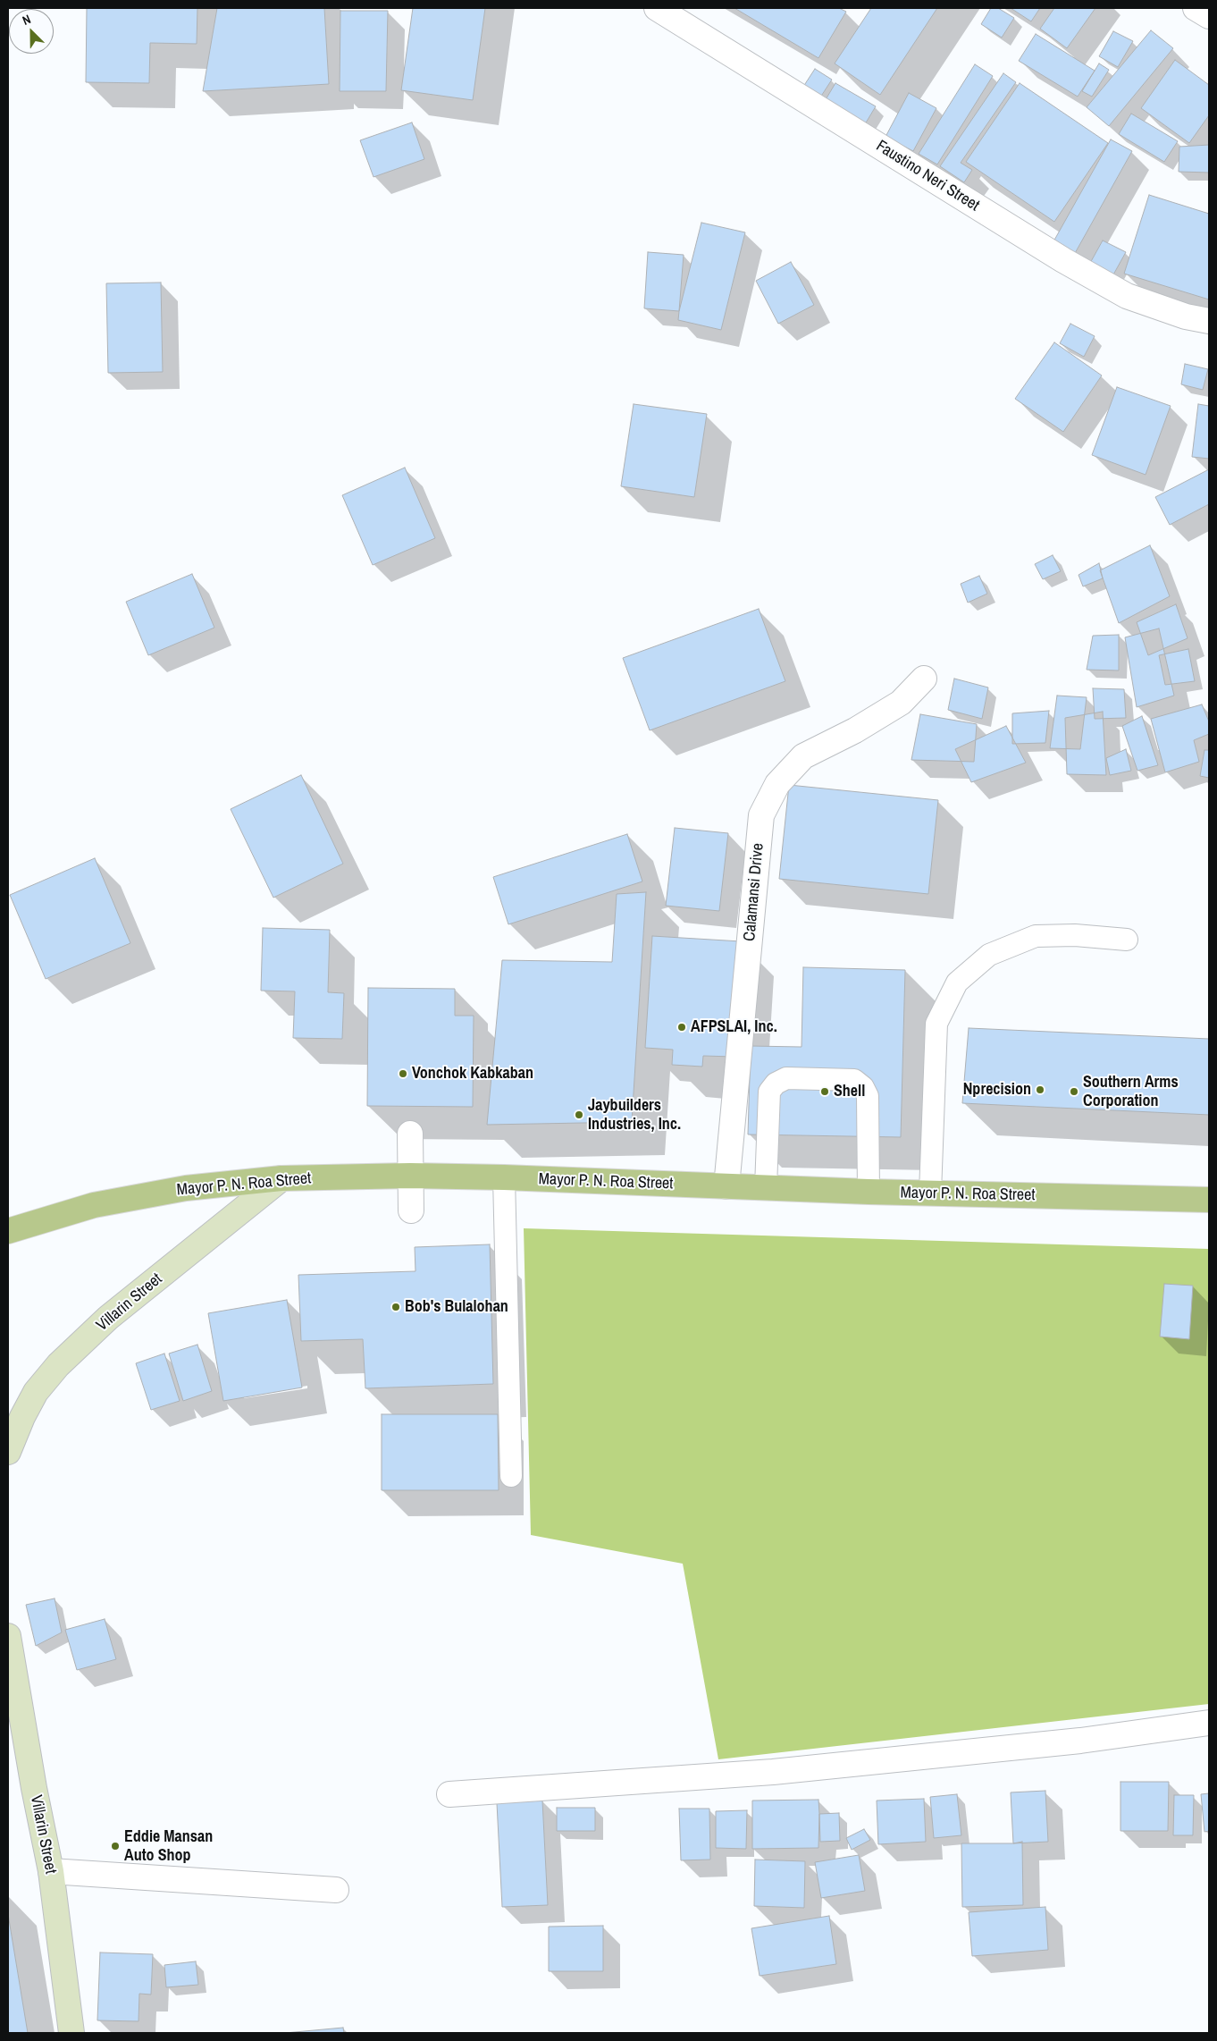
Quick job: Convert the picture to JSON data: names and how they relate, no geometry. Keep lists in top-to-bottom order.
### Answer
{
  "streets": {
    "main road": ["Mayor P. N. Roa Street", "Villarin Street"],
    "street": ["Faustino Neri Street", "Calamansi Drive"]
  },
  "crossings": [
    ["Calamansi Drive", "Mayor P. N. Roa Street"],
    ["Mayor P. N. Roa Street", "Villarin Street"]
  ],
  "places": [
    "AFPSLAI, Inc.",
    "Vonchok Kabkaban",
    "Nprecision",
    "Shell",
    "Southern Arms Corporation",
    "Jaybuilders Industries, Inc.",
    "Bob's Bulalohan",
    "Eddie Mansan Auto Shop"
  ],
  "north": "top left"
}
